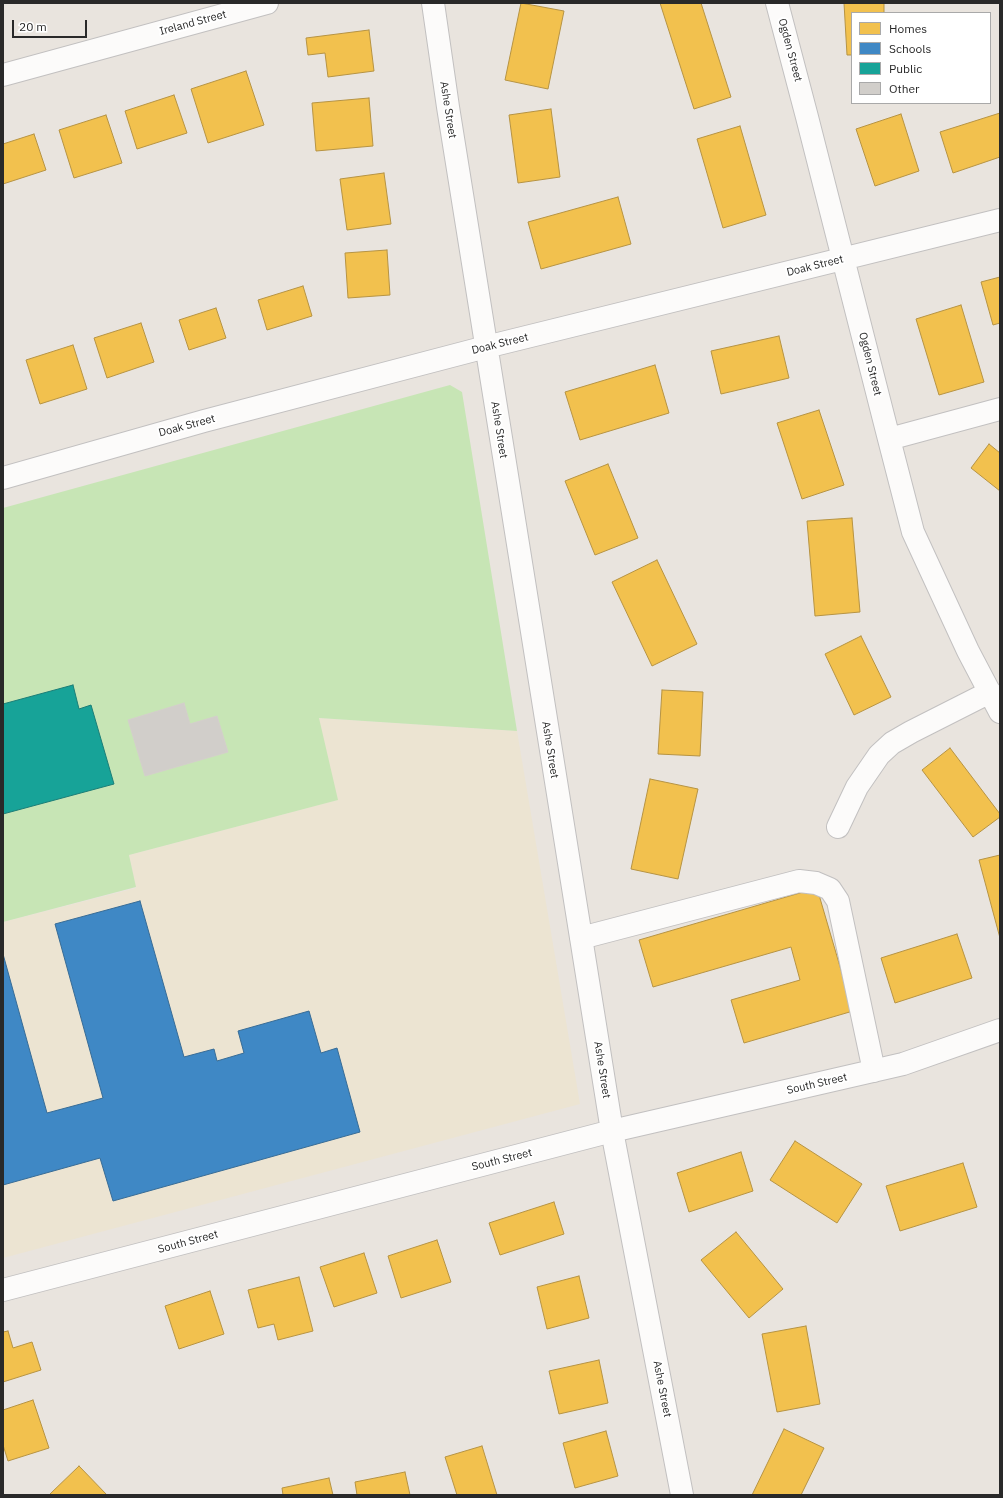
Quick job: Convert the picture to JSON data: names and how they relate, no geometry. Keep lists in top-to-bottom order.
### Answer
{
  "streets": {
    "street": [
      "Ireland Street",
      "Ogden Street",
      "Ashe Street",
      "Doak Street",
      "South Street"
    ]
  },
  "crossings": [
    ["Ogden Street", "Doak Street"],
    ["Ashe Street", "Doak Street"],
    ["Ashe Street", "South Street"]
  ],
  "legend": [
    "Homes",
    "Schools",
    "Public",
    "Other"
  ],
  "scale_bar": "20 m"
}
